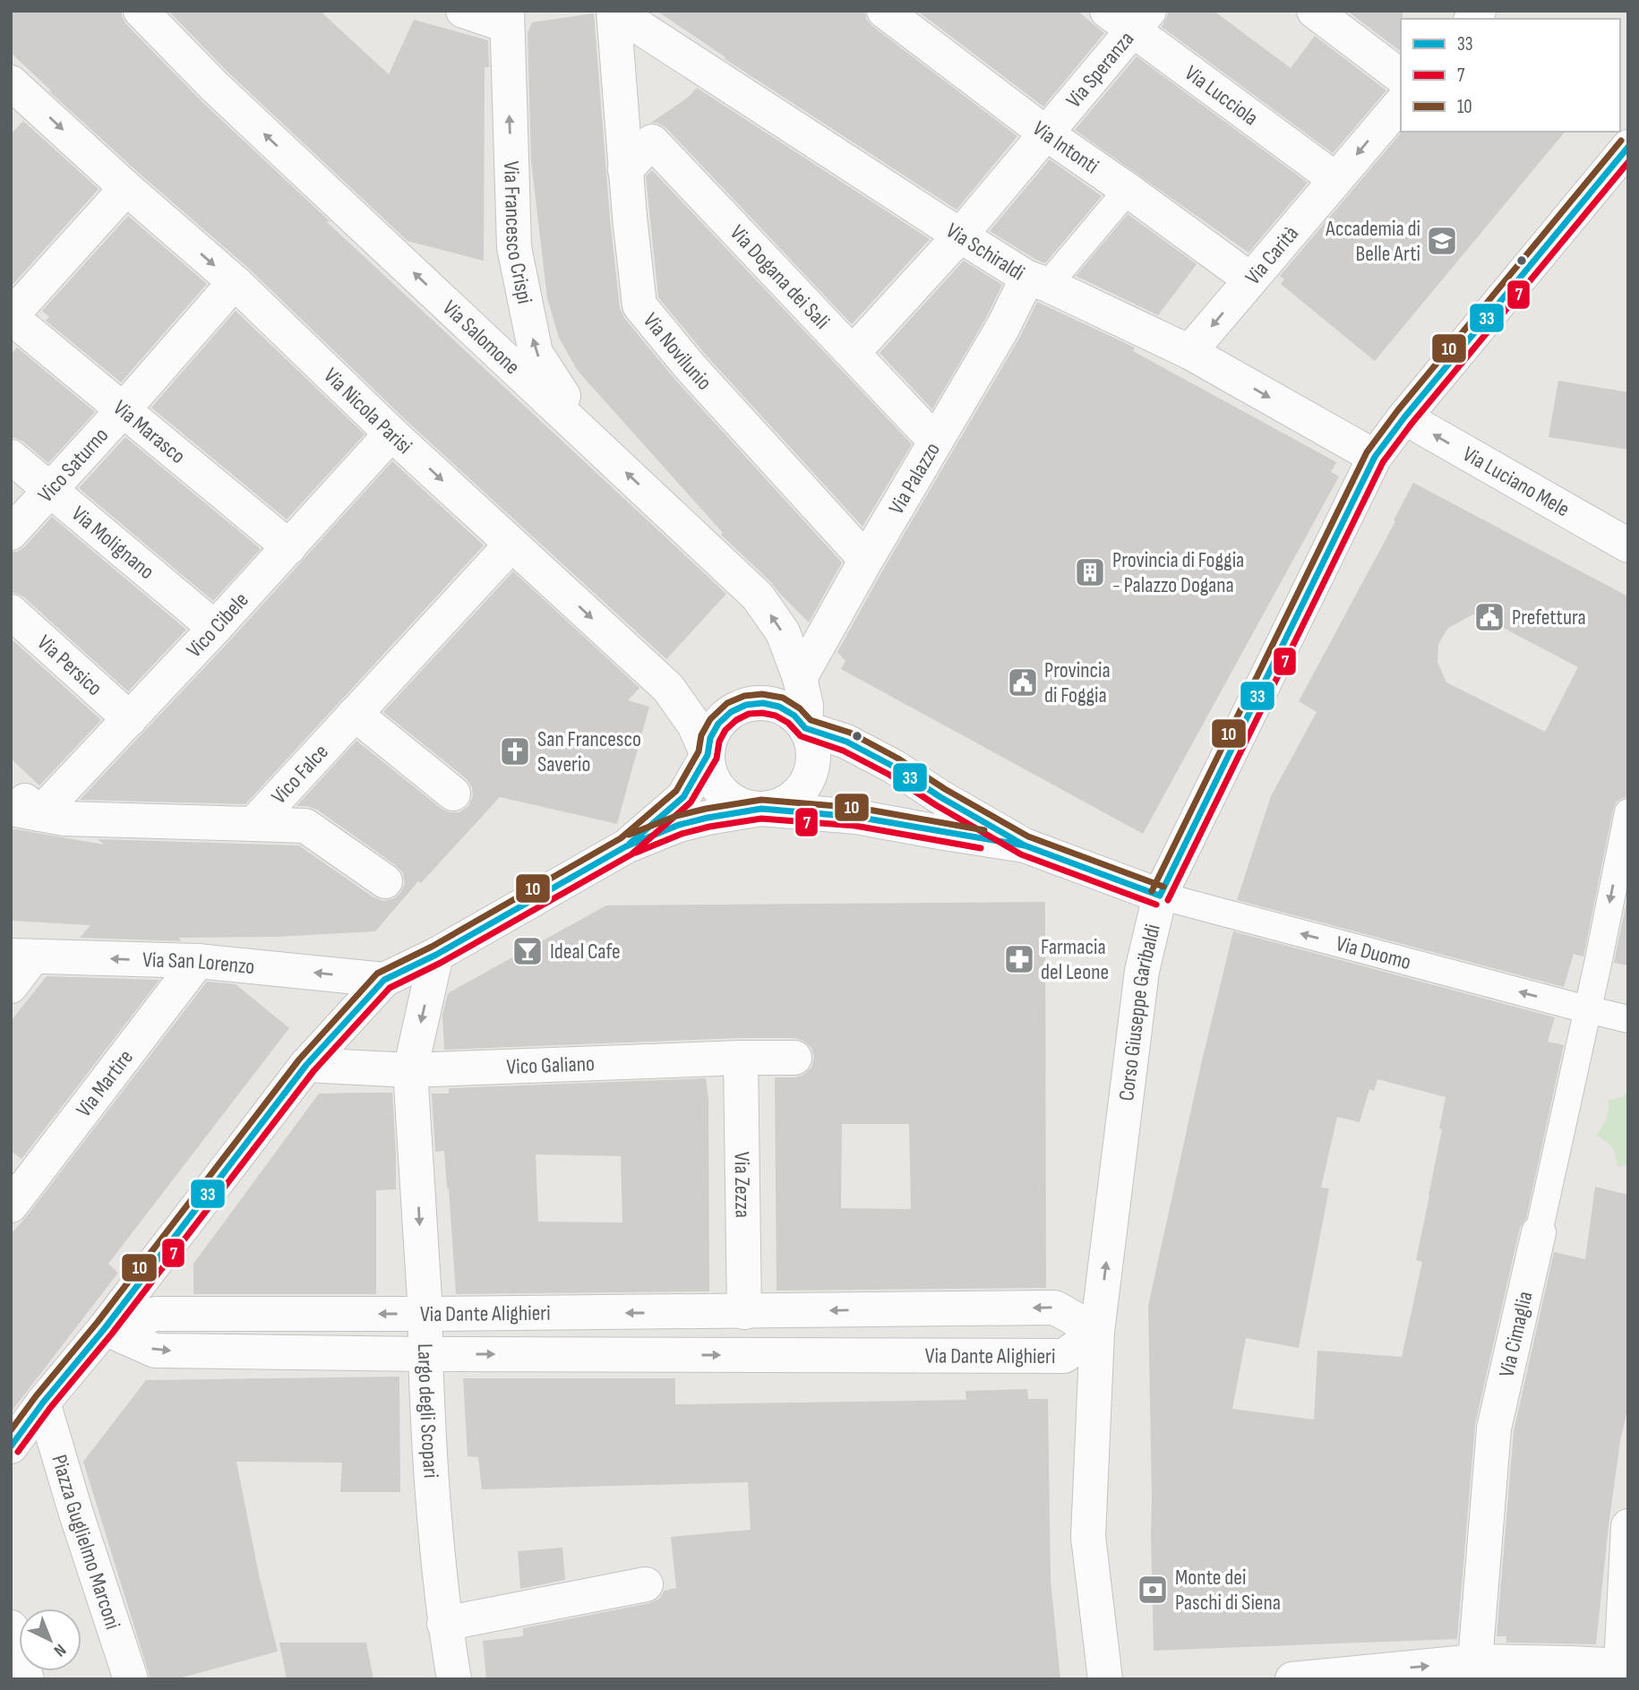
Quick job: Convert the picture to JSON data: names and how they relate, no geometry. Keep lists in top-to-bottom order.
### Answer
{
  "streets": {
    "street": [
      "Via Speranza",
      "Via Lucciola",
      "Via Intonti",
      "Via Francesco Crispi",
      "Via Schiraldi",
      "Via Carità",
      "Via Dogana dei Sali",
      "Via Salomone",
      "Via Novilunio",
      "Via Nicola Parisi",
      "Via Marasco",
      "Vico Saturno",
      "Via Palazzo",
      "Via Luciano Mele",
      "Via Molignano",
      "Vico Cibele",
      "Via Persico",
      "Vico Falce",
      "Via Duomo",
      "Via San Lorenzo",
      "Corso Giuseppe Garibaldi",
      "Vico Galiano",
      "Via Martire",
      "Via Zezza",
      "Via Dante Alighieri",
      "Via Cimaglia",
      "Largo degli Scopari",
      "Piazza Guglielmo Marconi"
    ]
  },
  "crossings": [
    ["Via Speranza", "Via Lucciola"],
    ["Via Speranza", "Via Intonti"],
    ["Via Speranza", "Via Schiraldi"],
    ["Via Speranza", "Via Dogana dei Sali"],
    ["Via Lucciola", "Via Carità"],
    ["Via Intonti", "Via Carità"],
    ["Via Francesco Crispi", "Via Salomone"],
    ["Via Schiraldi", "Via Carità"],
    ["Via Schiraldi", "Via Novilunio"],
    ["Via Schiraldi", "Via Palazzo"],
    ["Via Schiraldi", "Corso Giuseppe Garibaldi"],
    ["Via Dogana dei Sali", "Via Novilunio"],
    ["Via Dogana dei Sali", "Via Palazzo"],
    ["Via Salomone", "Via Nicola Parisi"],
    ["Via Salomone", "Via Palazzo"],
    ["Via Novilunio", "Via Palazzo"],
    ["Via Nicola Parisi", "Vico Saturno"],
    ["Via Nicola Parisi", "Vico Cibele"],
    ["Via Nicola Parisi", "Vico Falce"],
    ["Via Marasco", "Vico Saturno"],
    ["Via Marasco", "Vico Cibele"],
    ["Vico Saturno", "Via Molignano"],
    ["Via Luciano Mele", "Corso Giuseppe Garibaldi"],
    ["Via Molignano", "Vico Cibele"],
    ["Vico Cibele", "Via Persico"],
    ["Via Duomo", "Corso Giuseppe Garibaldi"],
    ["Via Duomo", "Via Cimaglia"],
    ["Via San Lorenzo", "Via Martire"],
    ["Corso Giuseppe Garibaldi", "Via Dante Alighieri"],
    ["Vico Galiano", "Via Zezza"],
    ["Vico Galiano", "Largo degli Scopari"],
    ["Via Zezza", "Via Dante Alighieri"],
    ["Via Dante Alighieri", "Largo degli Scopari"]
  ],
  "one_way": [
    "Via Francesco Crispi",
    "Via Salomone",
    "Via Nicola Parisi",
    "Via Luciano Mele",
    "Via Duomo",
    "Largo degli Scopari"
  ],
  "places": {
    "school or university": ["Accademia di Belle Arti"],
    "building": ["Provincia di Foggia - Palazzo Dogana"],
    "public building": ["Prefettura", "Provincia di Foggia"],
    "church": ["San Francesco Saverio"],
    "bar": ["Ideal Cafe"],
    "pharmacy": ["Farmacia del Leone"],
    "bank": ["Monte dei Paschi di Siena"]
  },
  "lines": ["transit line 10", "transit line 33", "transit line 7"],
  "legend": ["33", "7", "10"],
  "north": "bottom right"
}
